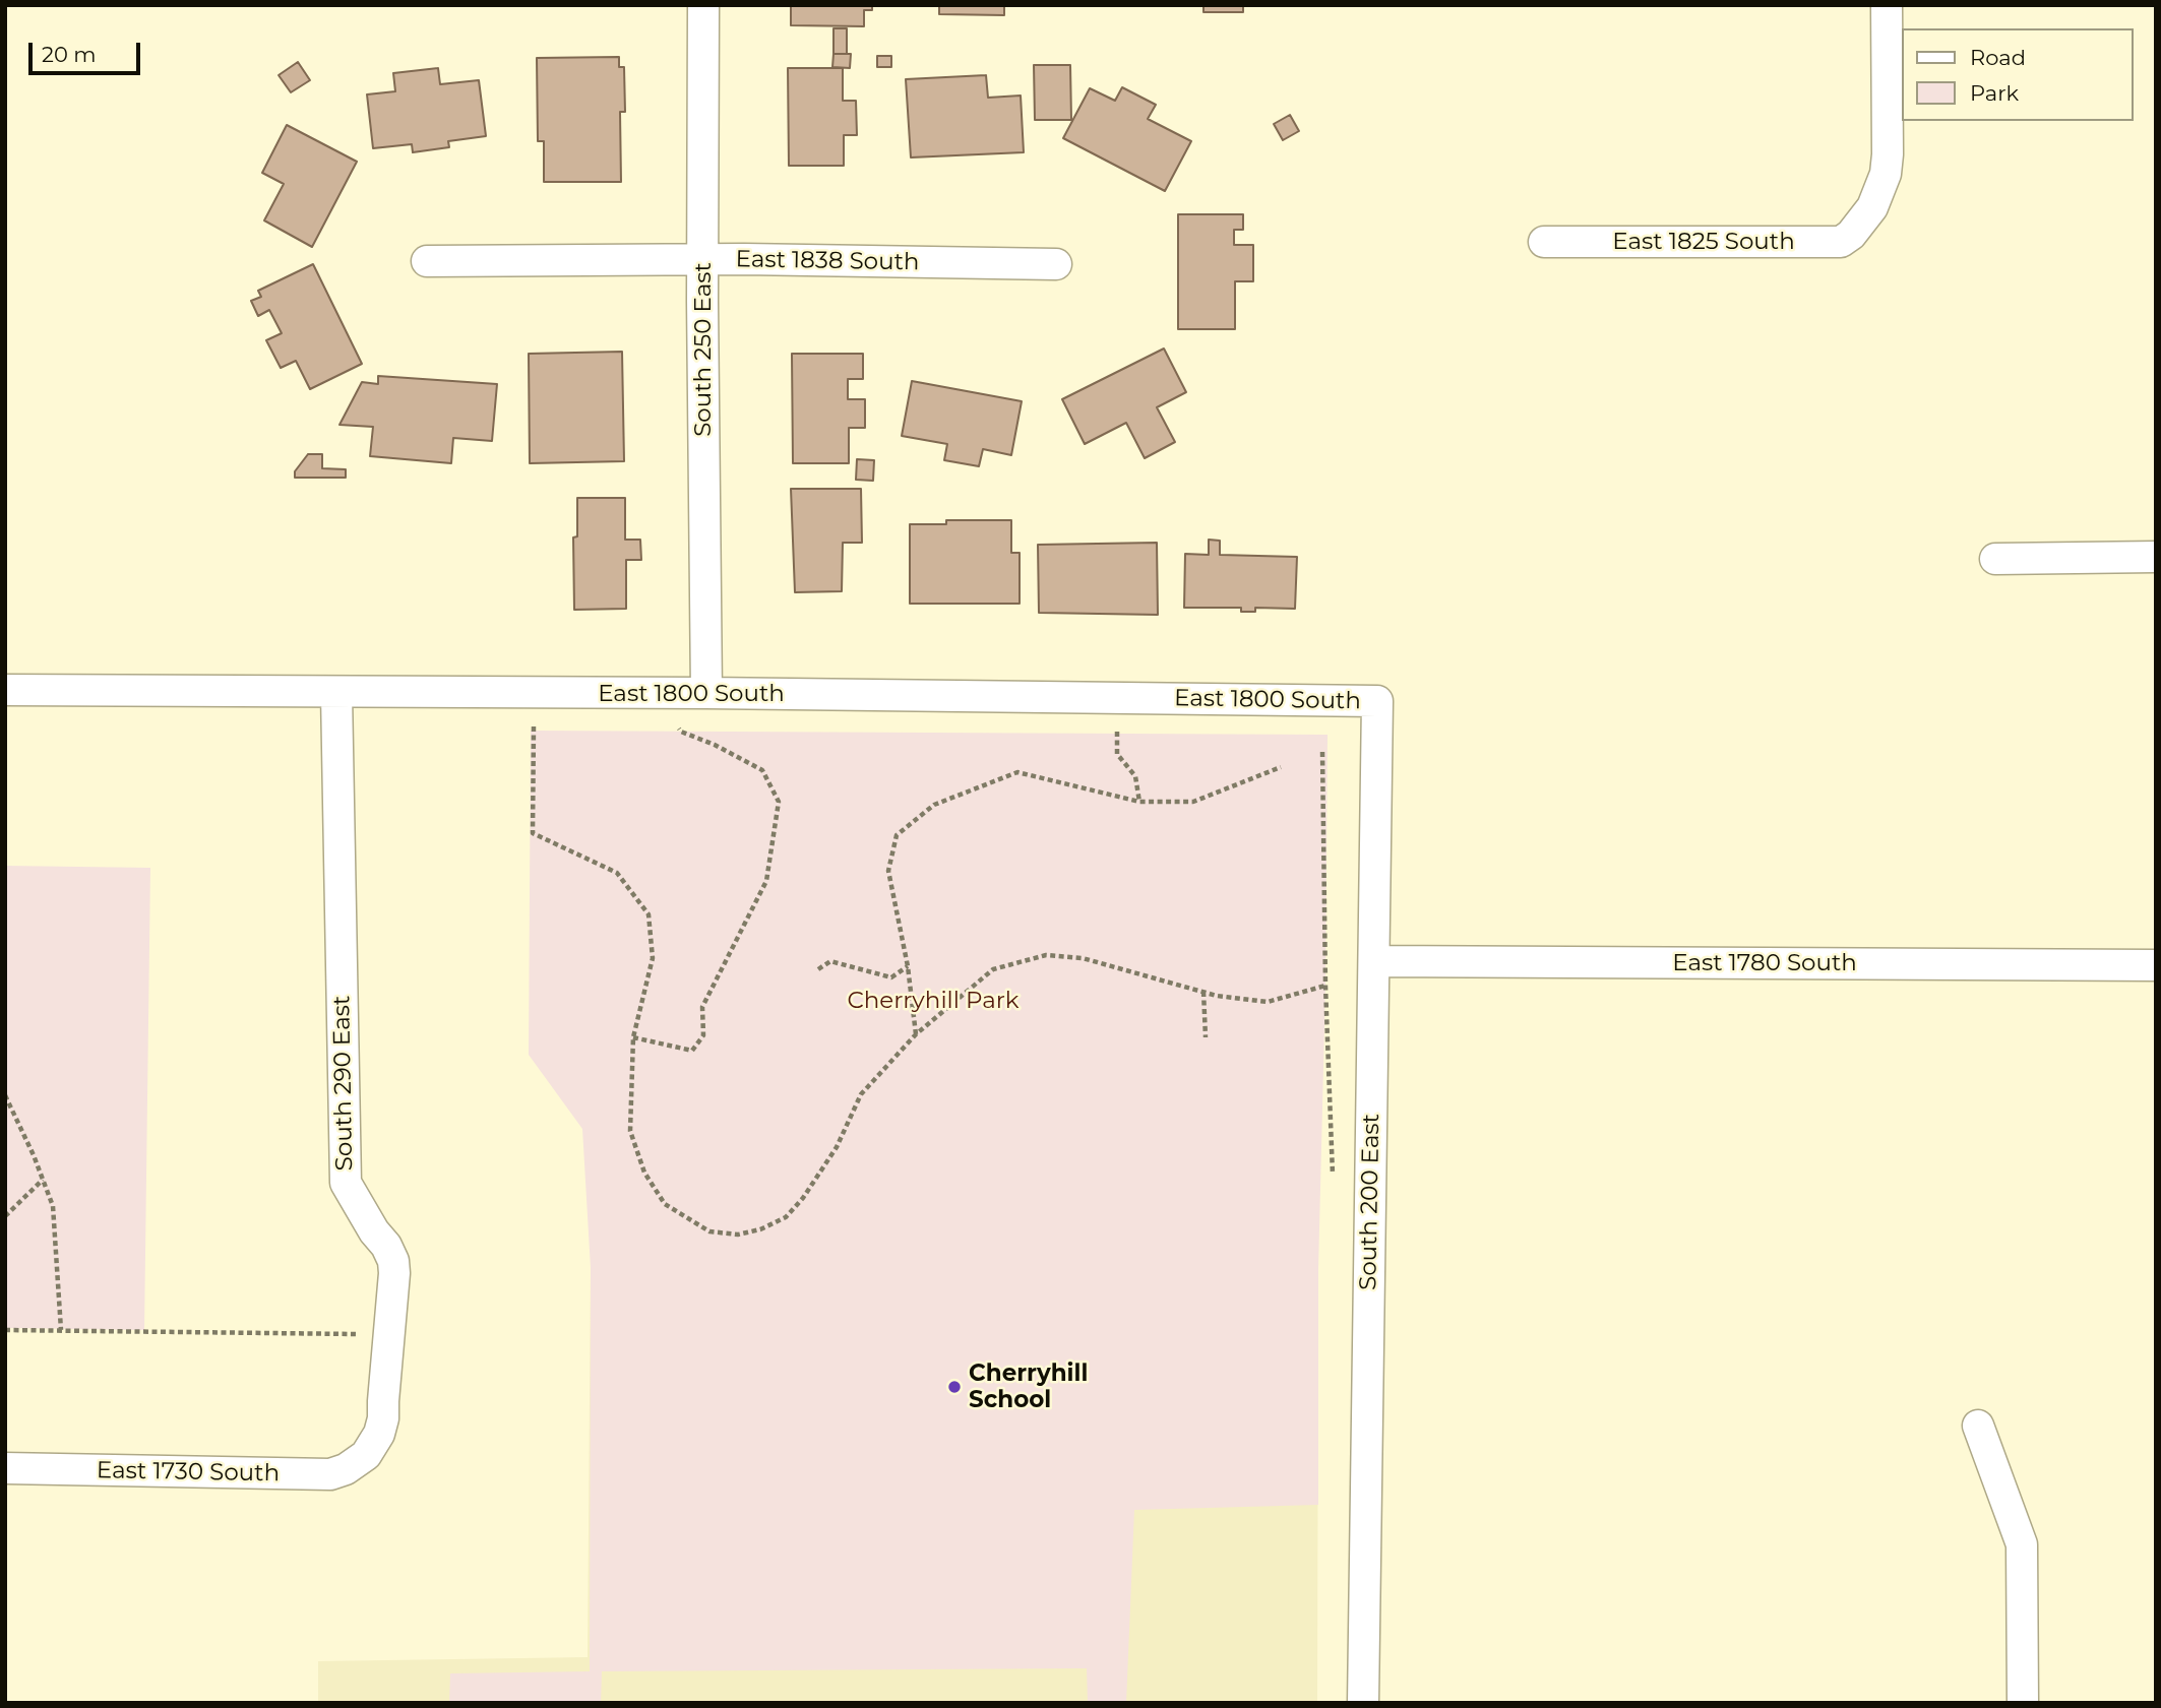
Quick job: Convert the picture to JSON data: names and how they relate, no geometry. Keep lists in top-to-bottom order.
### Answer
{
  "streets": {
    "street": [
      "East 1825 South",
      "East 1838 South",
      "South 250 East",
      "East 1800 South",
      "East 1780 South",
      "South 290 East",
      "South 200 East",
      "East 1730 South"
    ]
  },
  "crossings": [
    ["East 1838 South", "South 250 East"],
    ["South 250 East", "East 1800 South"],
    ["East 1800 South", "South 290 East"],
    ["East 1800 South", "South 200 East"],
    ["East 1780 South", "South 200 East"],
    ["South 290 East", "East 1730 South"]
  ],
  "parks": ["Cherryhill Park"],
  "places": ["Cherryhill School"],
  "legend": ["Road", "Park"],
  "scale_bar": "20 m"
}
